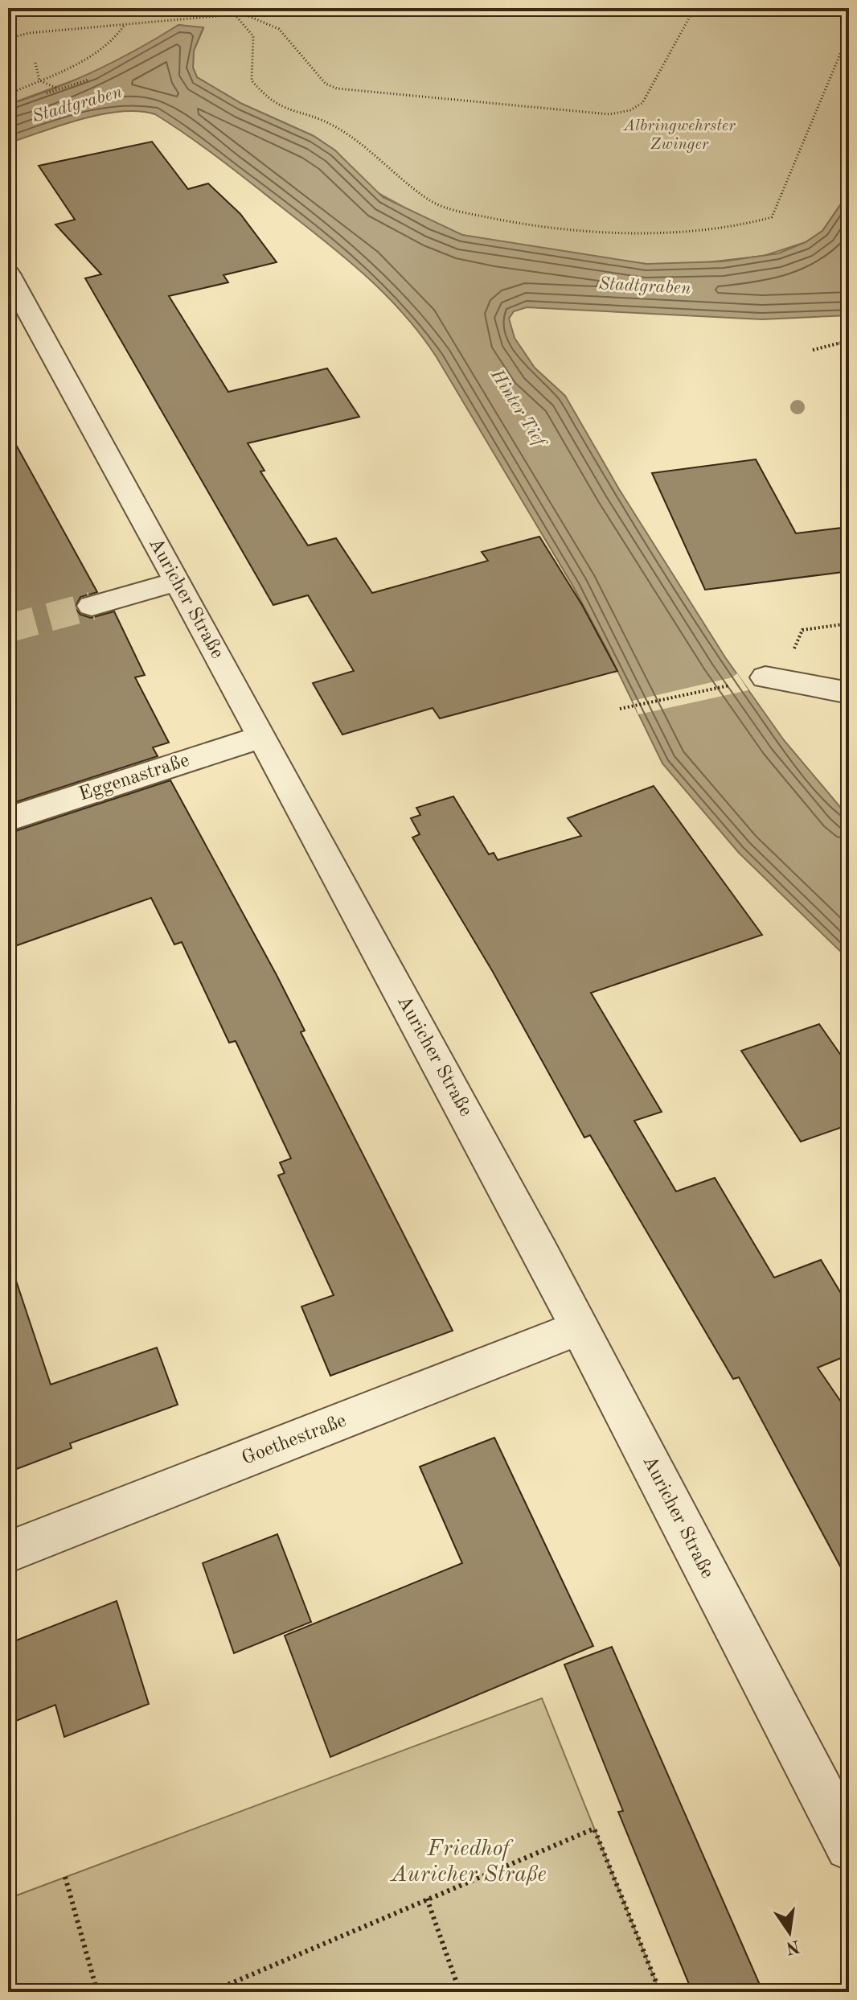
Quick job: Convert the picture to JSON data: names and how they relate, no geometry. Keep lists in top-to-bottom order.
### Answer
{
  "streets": {
    "street": ["Auricher Straße", "Eggenastraße", "Goethestraße"]
  },
  "crossings": [
    ["Auricher Straße", "Eggenastraße"],
    ["Auricher Straße", "Goethestraße"]
  ],
  "water": ["Stadtgraben", "Hinter Tief"],
  "parks": ["Albringwehrster Zwinger", "Friedhof Auricher Straße"],
  "north": "bottom"
}
